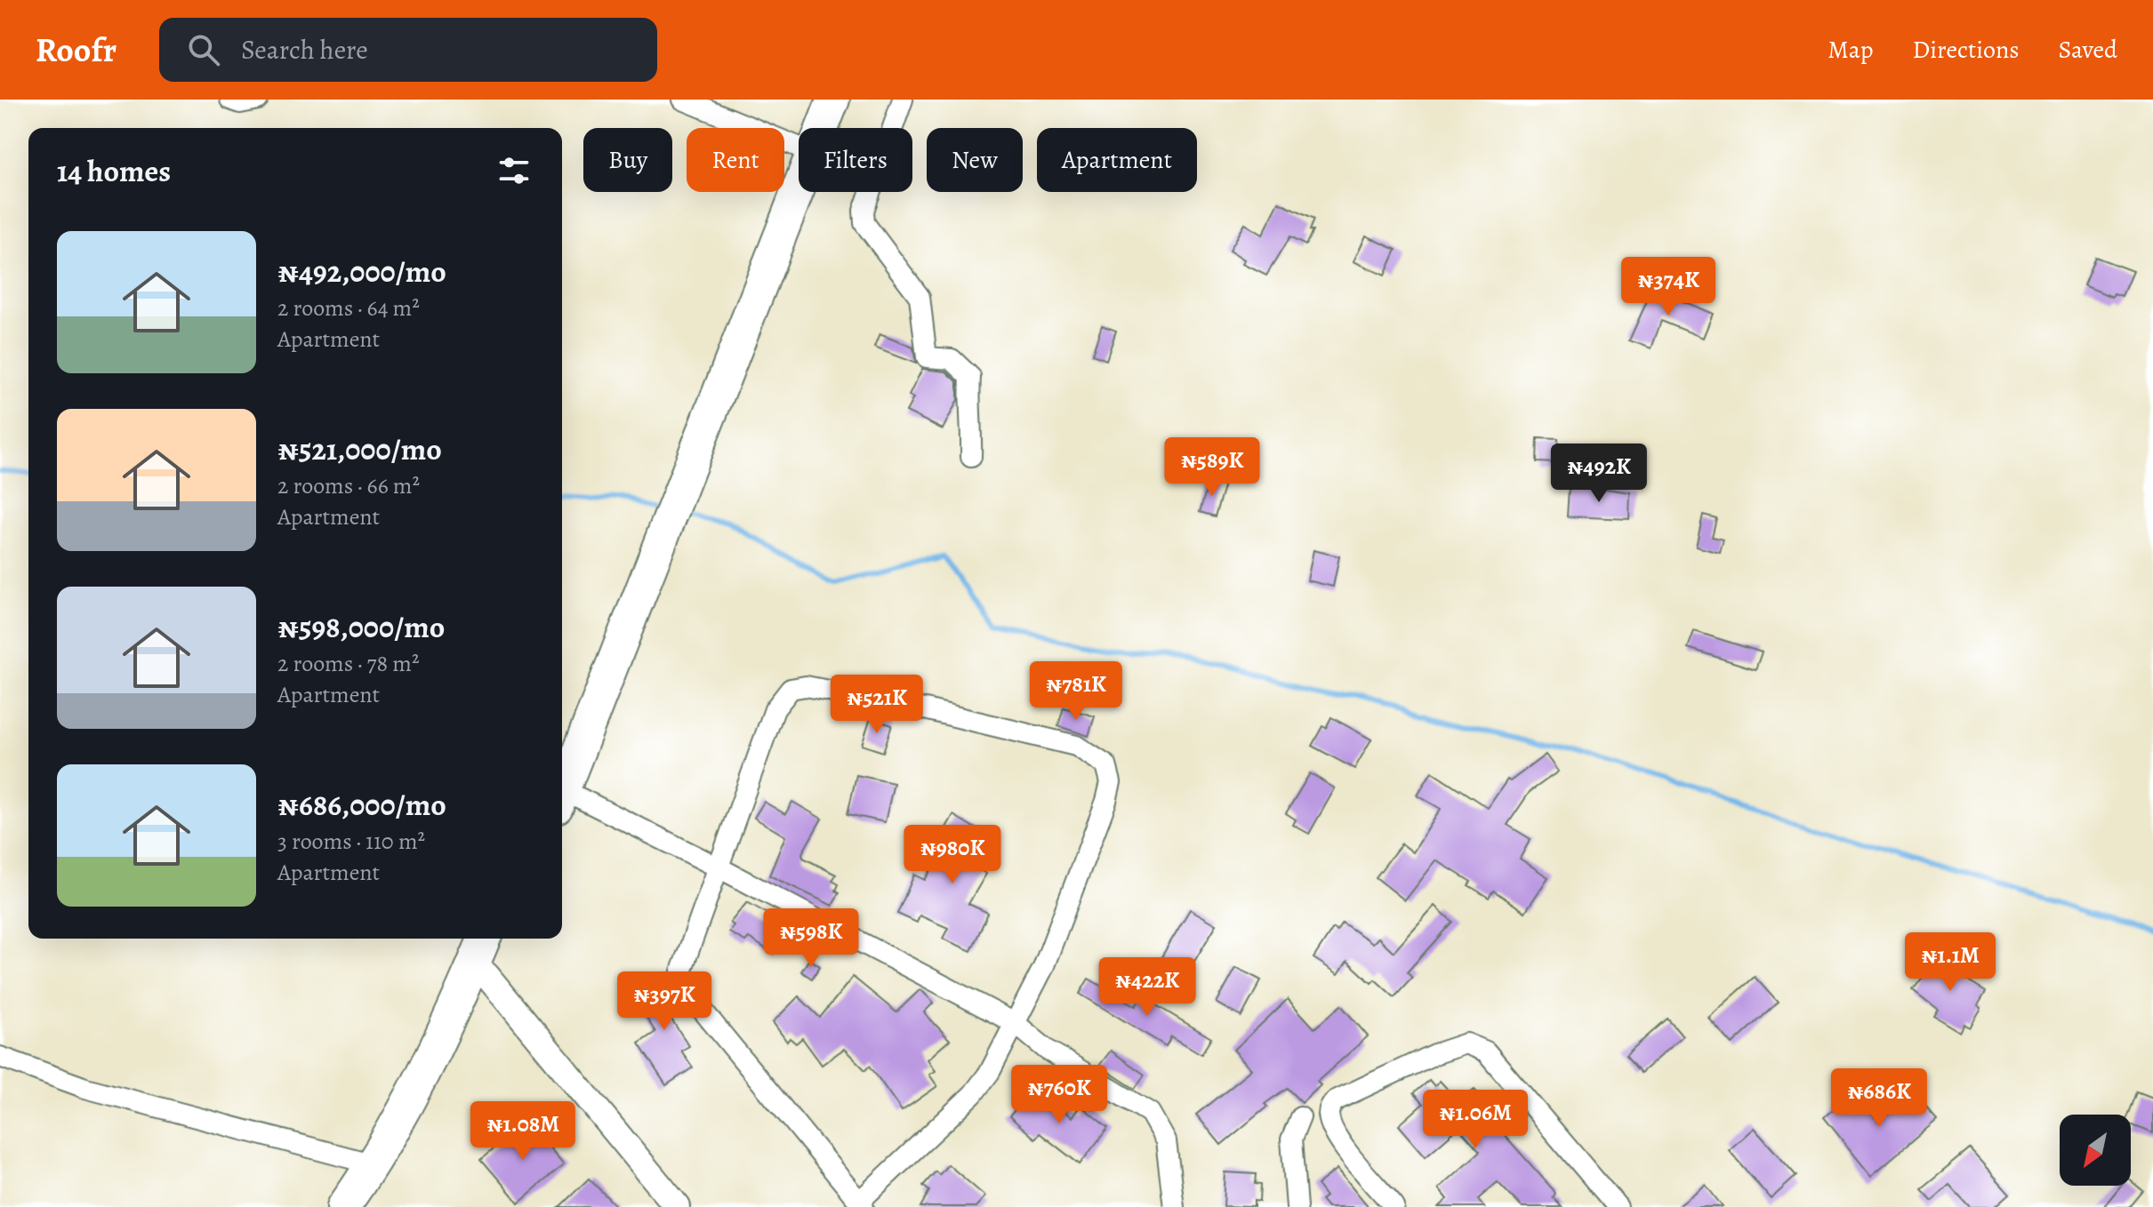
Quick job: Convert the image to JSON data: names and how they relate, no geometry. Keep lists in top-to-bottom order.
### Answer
{
  "north": "bottom left",
  "page": {
    "header": "Roofr",
    "search": "Search here",
    "nav": ["Map", "Directions", "Saved"],
    "chip": [
      "Buy",
      "Rent",
      "Filters",
      "New",
      "Apartment"
    ],
    "heading": "14 homes",
    "list": [
      {
        "name": "₦492,000/mo",
        "note": "2 rooms · 64 m² · Apartment"
      },
      {
        "name": "₦521,000/mo",
        "note": "2 rooms · 66 m² · Apartment"
      },
      {
        "name": "₦598,000/mo",
        "note": "2 rooms · 78 m² · Apartment"
      },
      {
        "name": "₦686,000/mo",
        "note": "3 rooms · 110 m² · Apartment"
      }
    ],
    "price": [
      "₦374K",
      "₦589K",
      "₦492K",
      "₦781K",
      "₦521K",
      "₦980K",
      "₦598K",
      "₦1.1M",
      "₦422K",
      "₦397K",
      "₦760K",
      "₦686K",
      "₦1.06M",
      "₦1.08M"
    ]
  }
}
